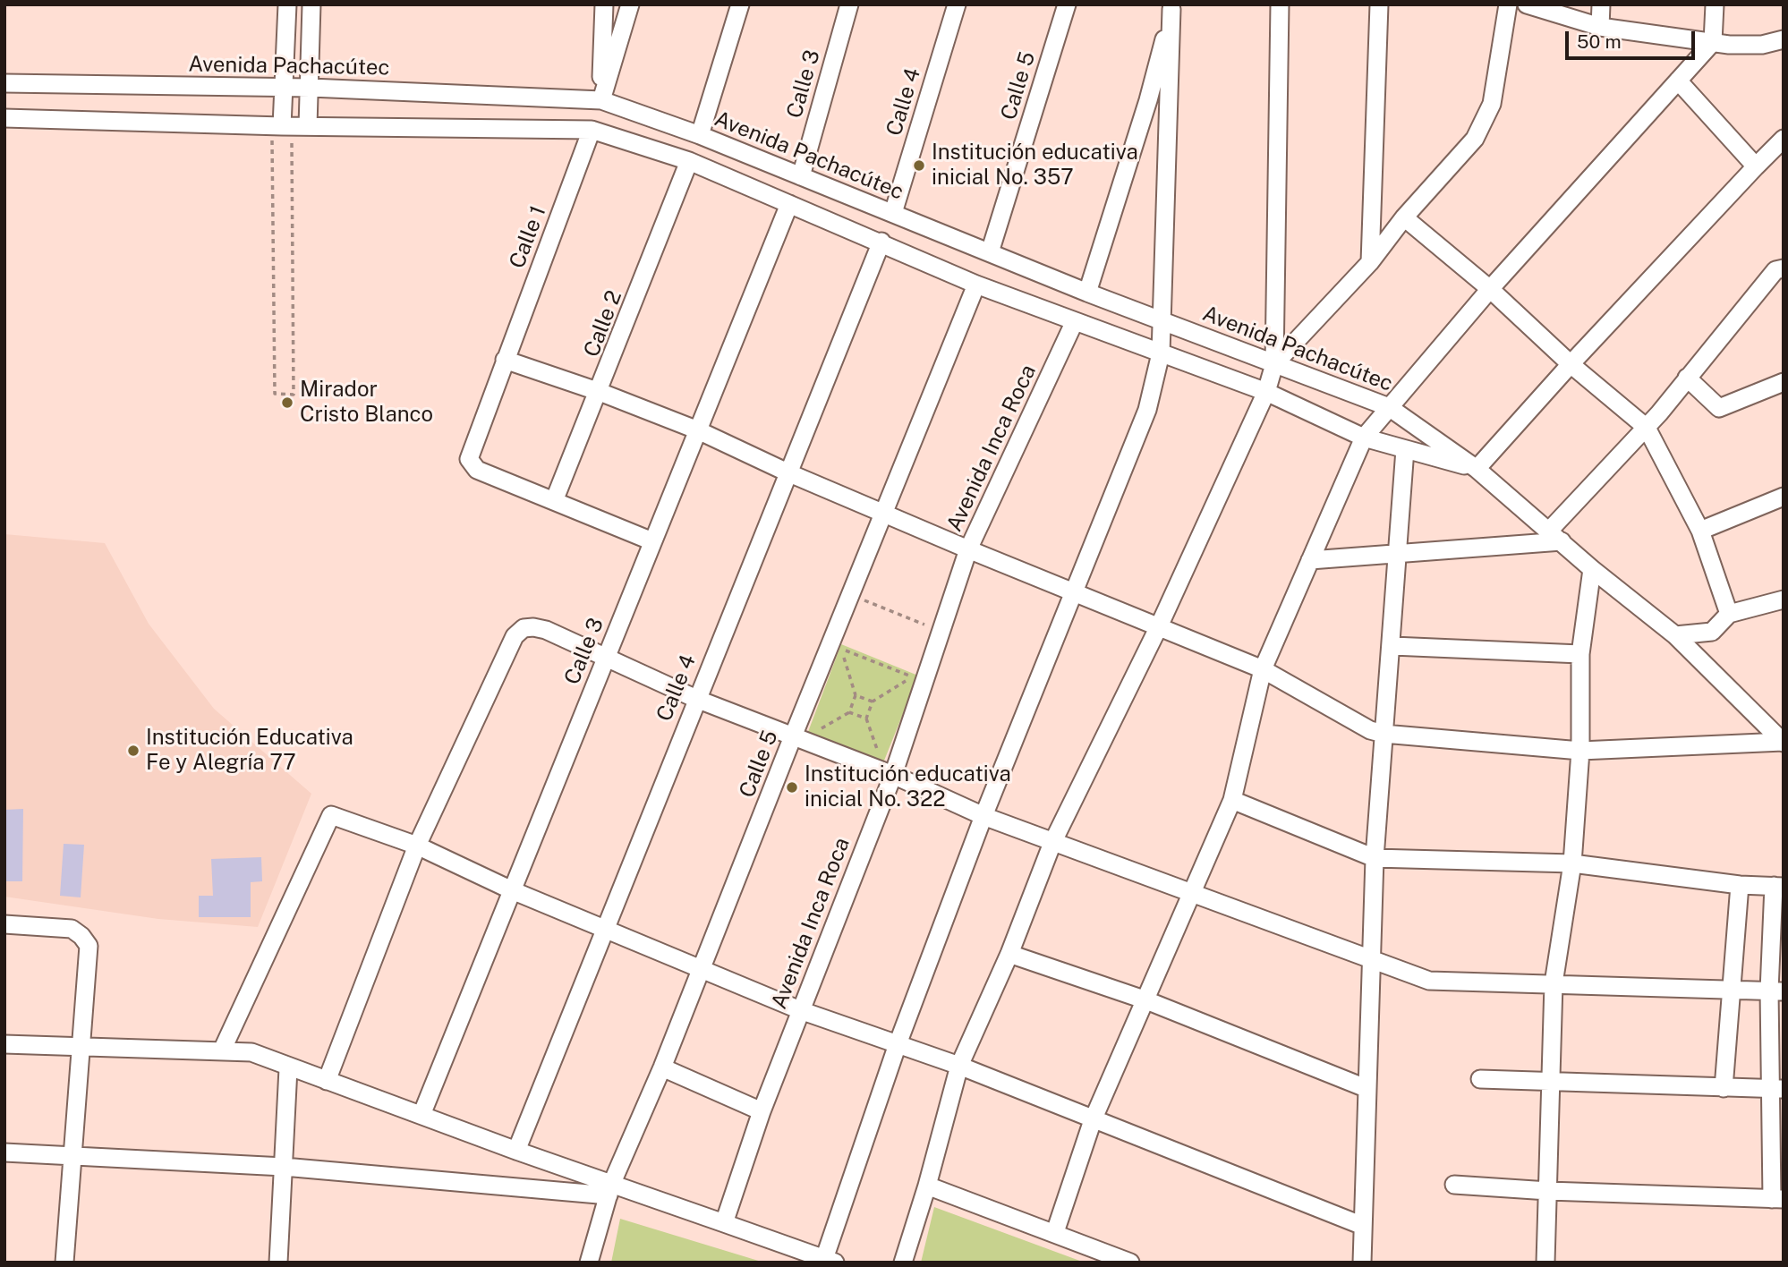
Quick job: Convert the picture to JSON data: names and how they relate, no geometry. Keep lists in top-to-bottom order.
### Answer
{
  "streets": {
    "street": [
      "Avenida Pachacútec",
      "Calle 3",
      "Calle 5",
      "Calle 4",
      "Calle 1",
      "Calle 2",
      "Avenida Inca Roca"
    ]
  },
  "crossings": [
    ["Avenida Pachacútec", "Calle 3"],
    ["Avenida Pachacútec", "Calle 5"],
    ["Avenida Pachacútec", "Calle 4"],
    ["Calle 1", "Calle 2"]
  ],
  "places": [
    "Institución educativa inicial No. 357",
    "Mirador Cristo Blanco",
    "Institución Educativa Fe y Alegría 77",
    "Institución educativa inicial No. 322"
  ],
  "scale_bar": "50 m"
}
